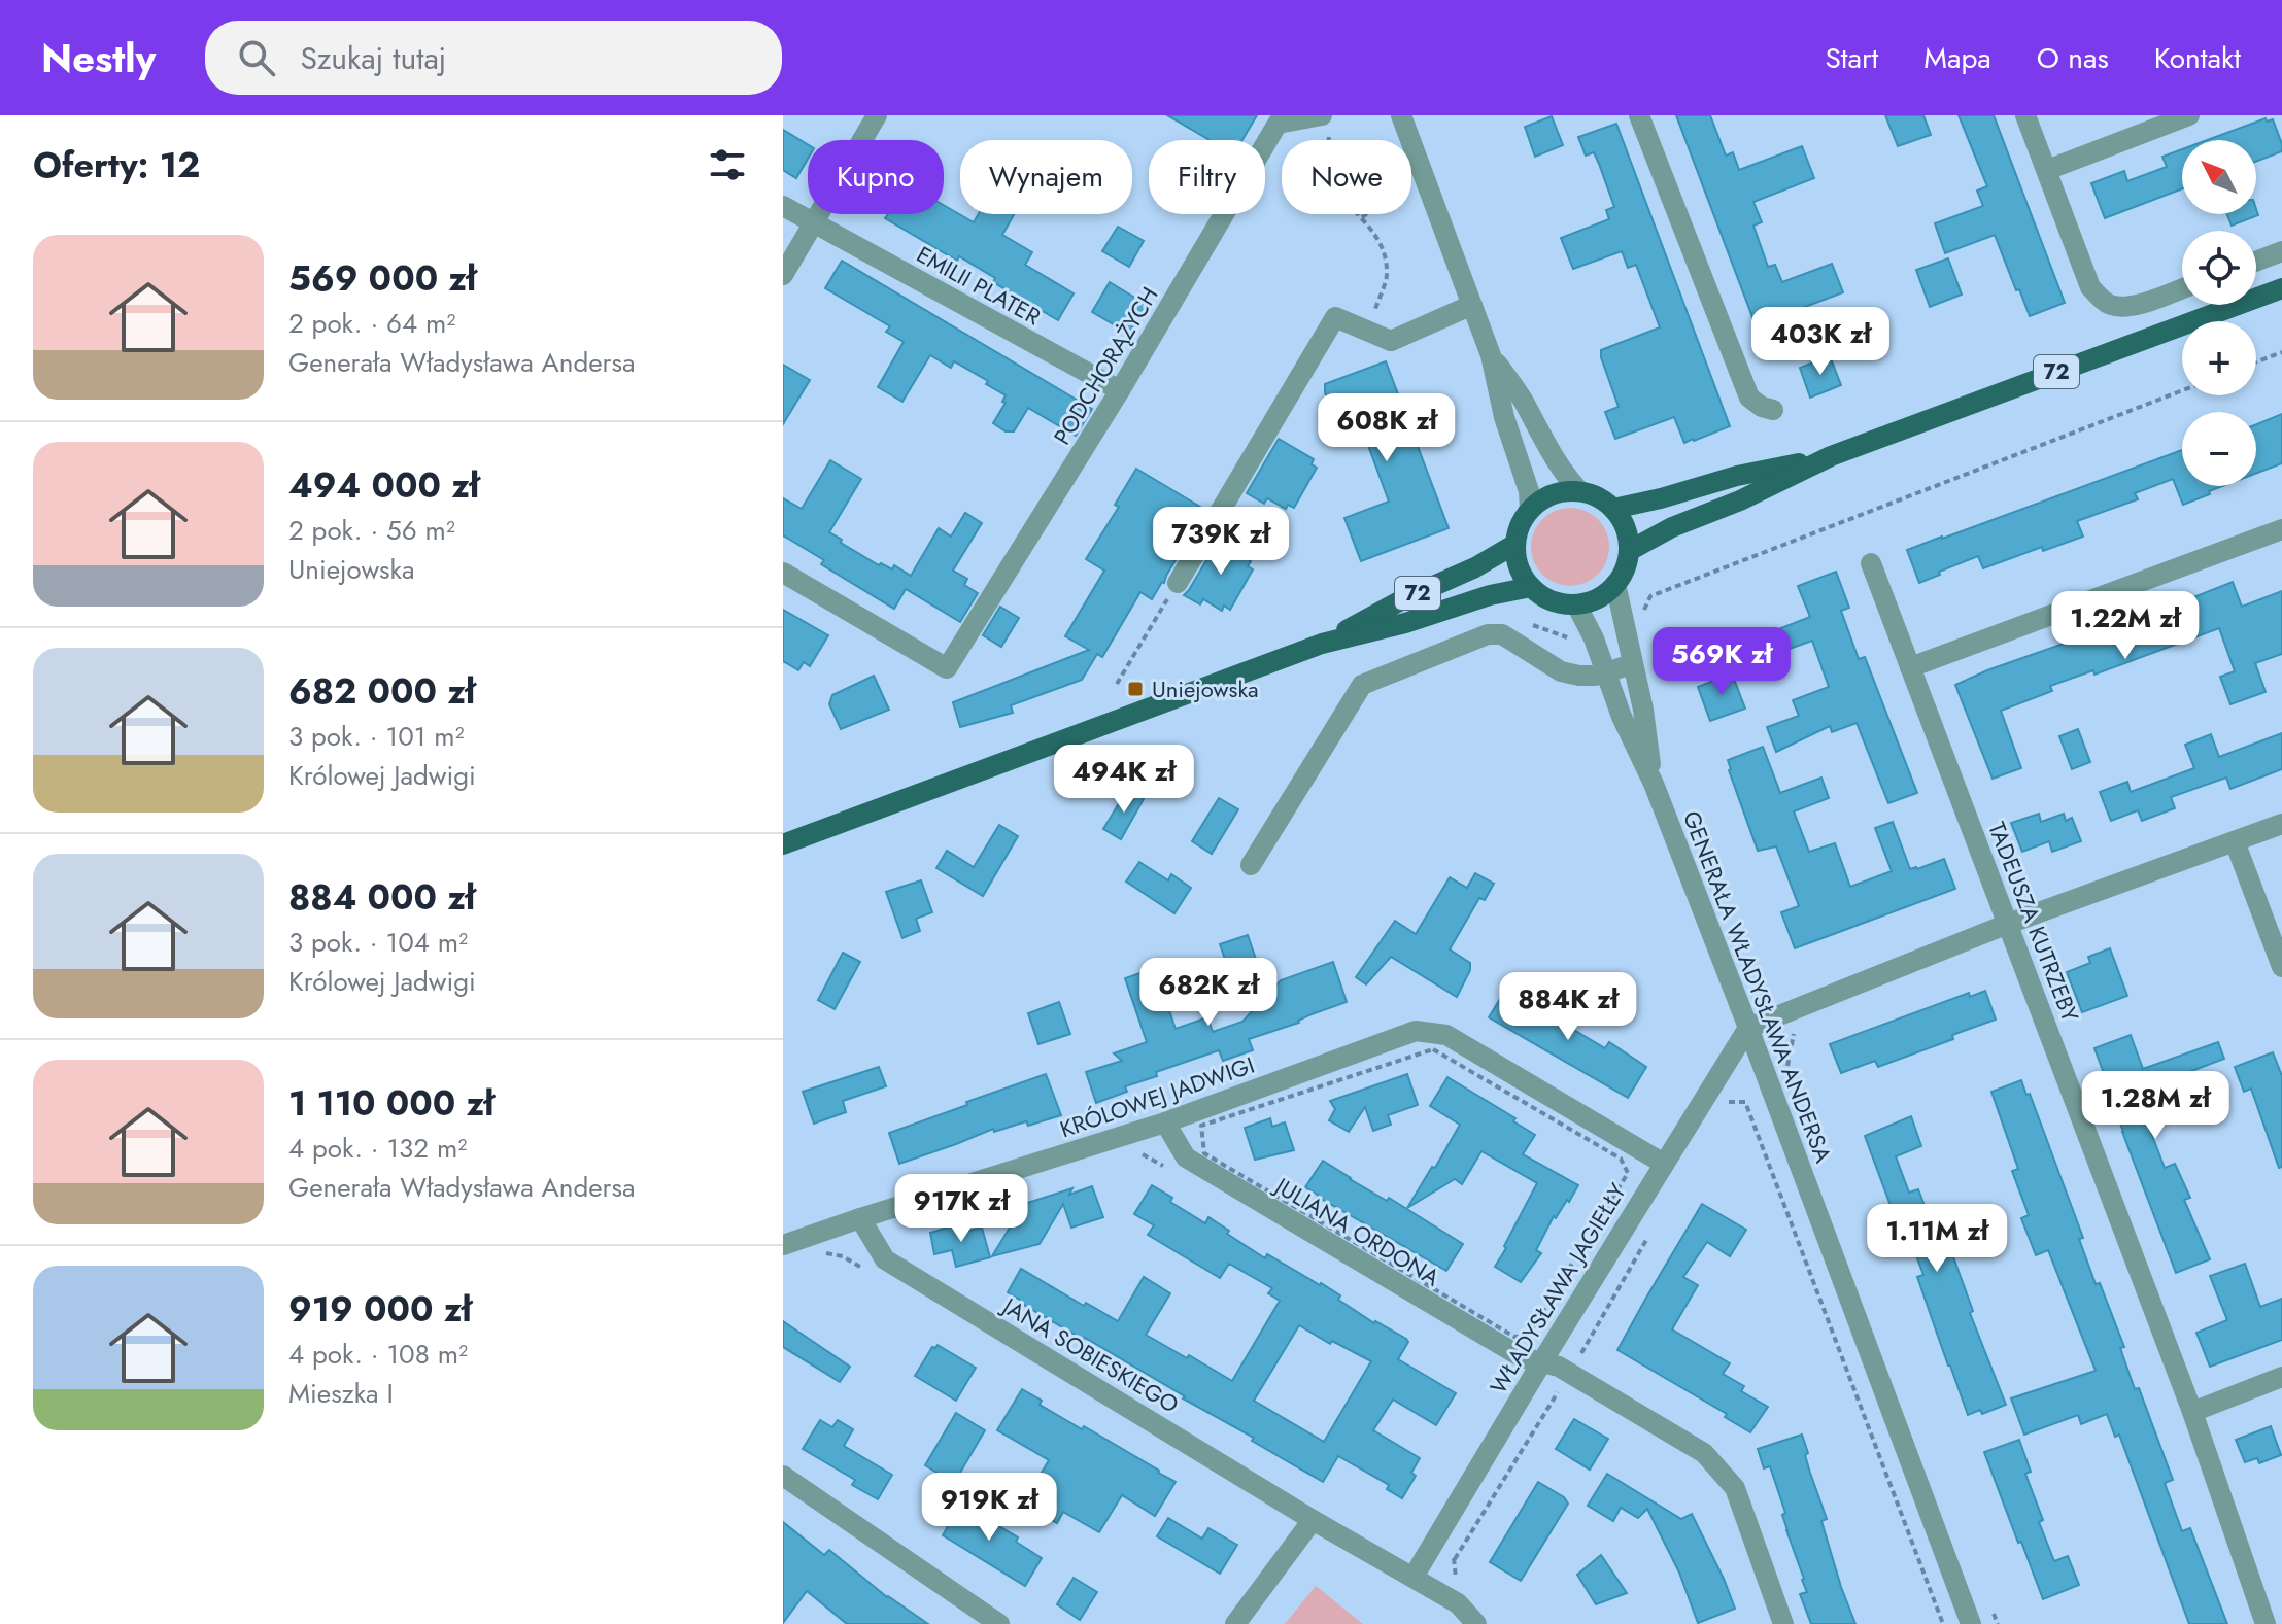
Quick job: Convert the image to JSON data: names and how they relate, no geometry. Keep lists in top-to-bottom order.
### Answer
{
  "streets": {
    "main road": ["72"],
    "street": [
      "EMILII PLATER",
      "PODCHORĄŻYCH",
      "TADEUSZA KUTRZEBY",
      "GENERAŁA WŁADYSŁAWA ANDERSA",
      "KRÓLOWEJ JADWIGI",
      "JULIANA ORDONA",
      "WŁADYSŁAWA JAGIEŁŁY",
      "JANA SOBIESKIEGO"
    ]
  },
  "crossings": [
    ["EMILII PLATER", "PODCHORĄŻYCH"],
    ["72", "GENERAŁA WŁADYSŁAWA ANDERSA"],
    ["GENERAŁA WŁADYSŁAWA ANDERSA", "WŁADYSŁAWA JAGIEŁŁY"],
    ["KRÓLOWEJ JADWIGI", "JULIANA ORDONA"],
    ["KRÓLOWEJ JADWIGI", "WŁADYSŁAWA JAGIEŁŁY"],
    ["KRÓLOWEJ JADWIGI", "JANA SOBIESKIEGO"],
    ["JULIANA ORDONA", "WŁADYSŁAWA JAGIEŁŁY"],
    ["WŁADYSŁAWA JAGIEŁŁY", "JANA SOBIESKIEGO"]
  ],
  "places": {
    "transit": ["Uniejowska"]
  },
  "north": "top left",
  "page": {
    "header": "Nestly",
    "search": "Szukaj tutaj",
    "nav": [
      "Start",
      "Mapa",
      "O nas",
      "Kontakt"
    ],
    "heading": "Oferty: 12",
    "map_buttons": ["+", "−"],
    "chip": [
      "Kupno",
      "Wynajem",
      "Filtry",
      "Nowe"
    ],
    "list": [
      {
        "name": "569 000 zł",
        "note": "2 pok. · 64 m² · Generała Władysława Andersa"
      },
      {
        "name": "494 000 zł",
        "note": "2 pok. · 56 m² · Uniejowska"
      },
      {
        "name": "682 000 zł",
        "note": "3 pok. · 101 m² · Królowej Jadwigi"
      },
      {
        "name": "884 000 zł",
        "note": "3 pok. · 104 m² · Królowej Jadwigi"
      },
      {
        "name": "1 110 000 zł",
        "note": "4 pok. · 132 m² · Generała Władysława Andersa"
      },
      {
        "name": "919 000 zł",
        "note": "4 pok. · 108 m² · Mieszka I"
      }
    ],
    "price": [
      "403K zł",
      "608K zł",
      "739K zł",
      "1.22M zł",
      "569K zł",
      "494K zł",
      "682K zł",
      "884K zł",
      "1.28M zł",
      "917K zł",
      "1.11M zł",
      "919K zł"
    ]
  }
}
